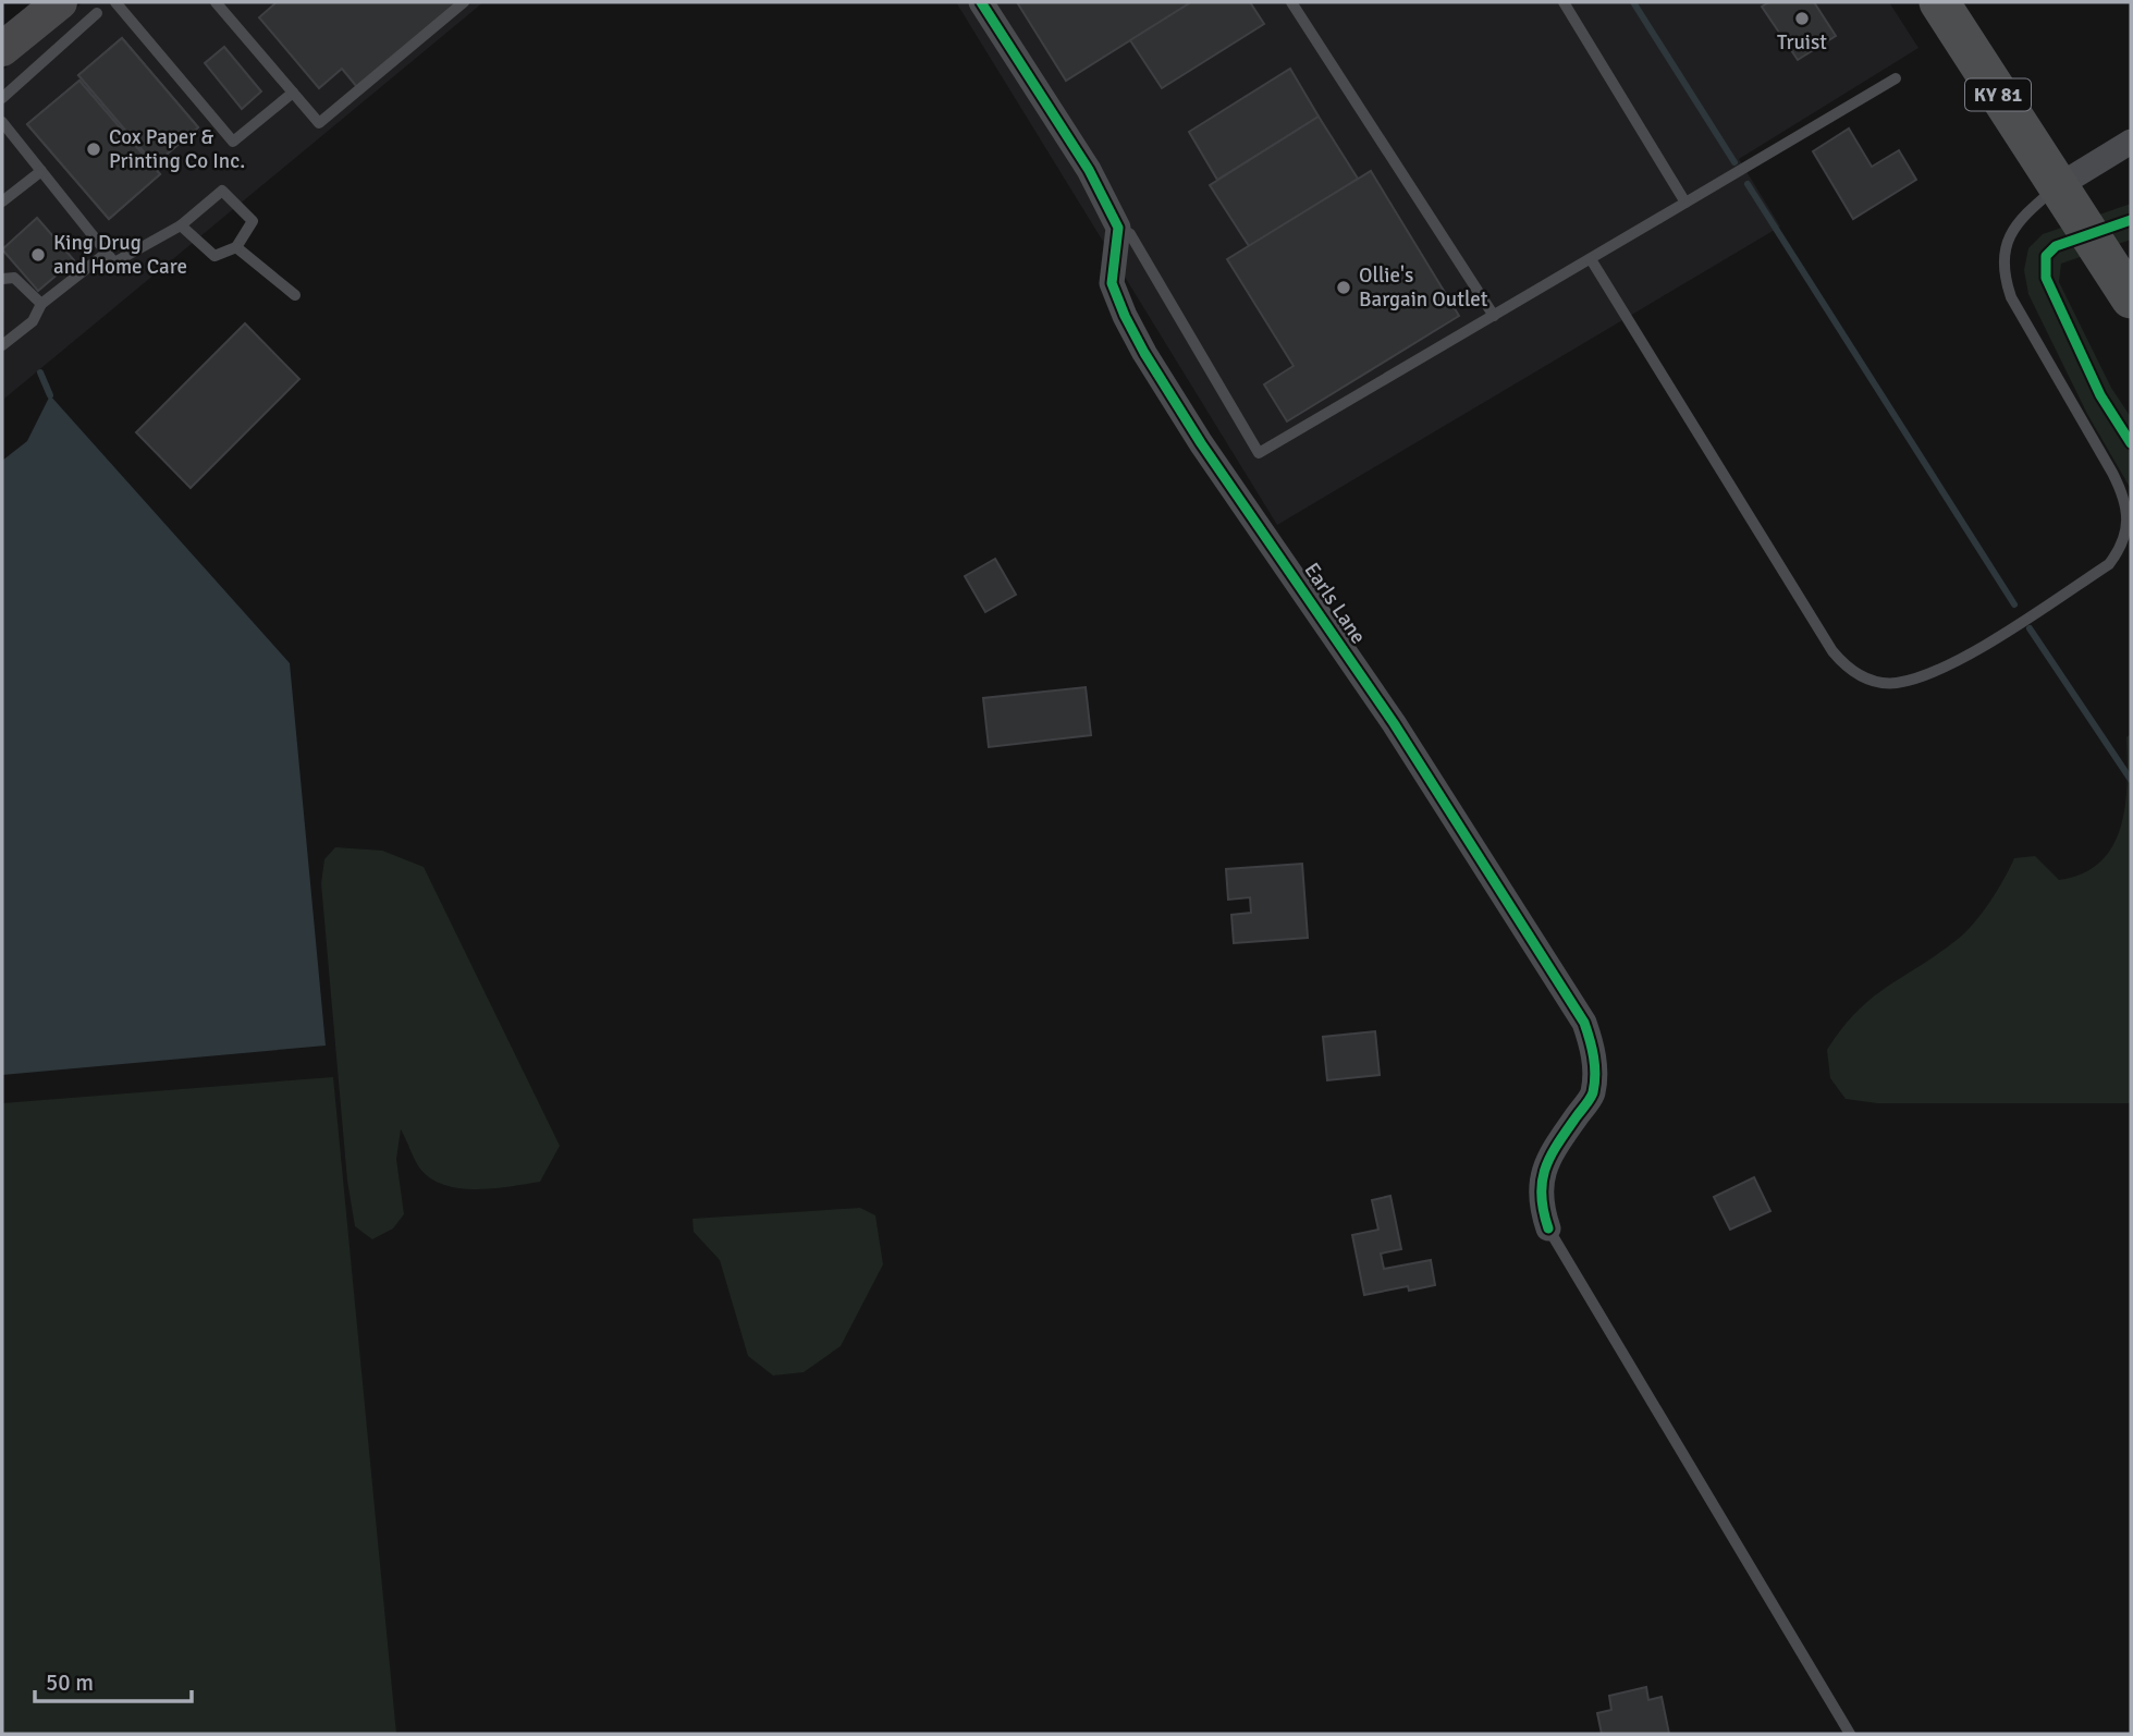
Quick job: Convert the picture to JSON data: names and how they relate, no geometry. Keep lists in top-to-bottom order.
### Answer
{
  "streets": {
    "main road": ["KY 81"],
    "street": ["Earls Lane"]
  },
  "places": [
    "Truist",
    "Cox Paper & Printing Co Inc.",
    "King Drug and Home Care",
    "Ollie's Bargain Outlet"
  ],
  "scale_bar": "50 m"
}
